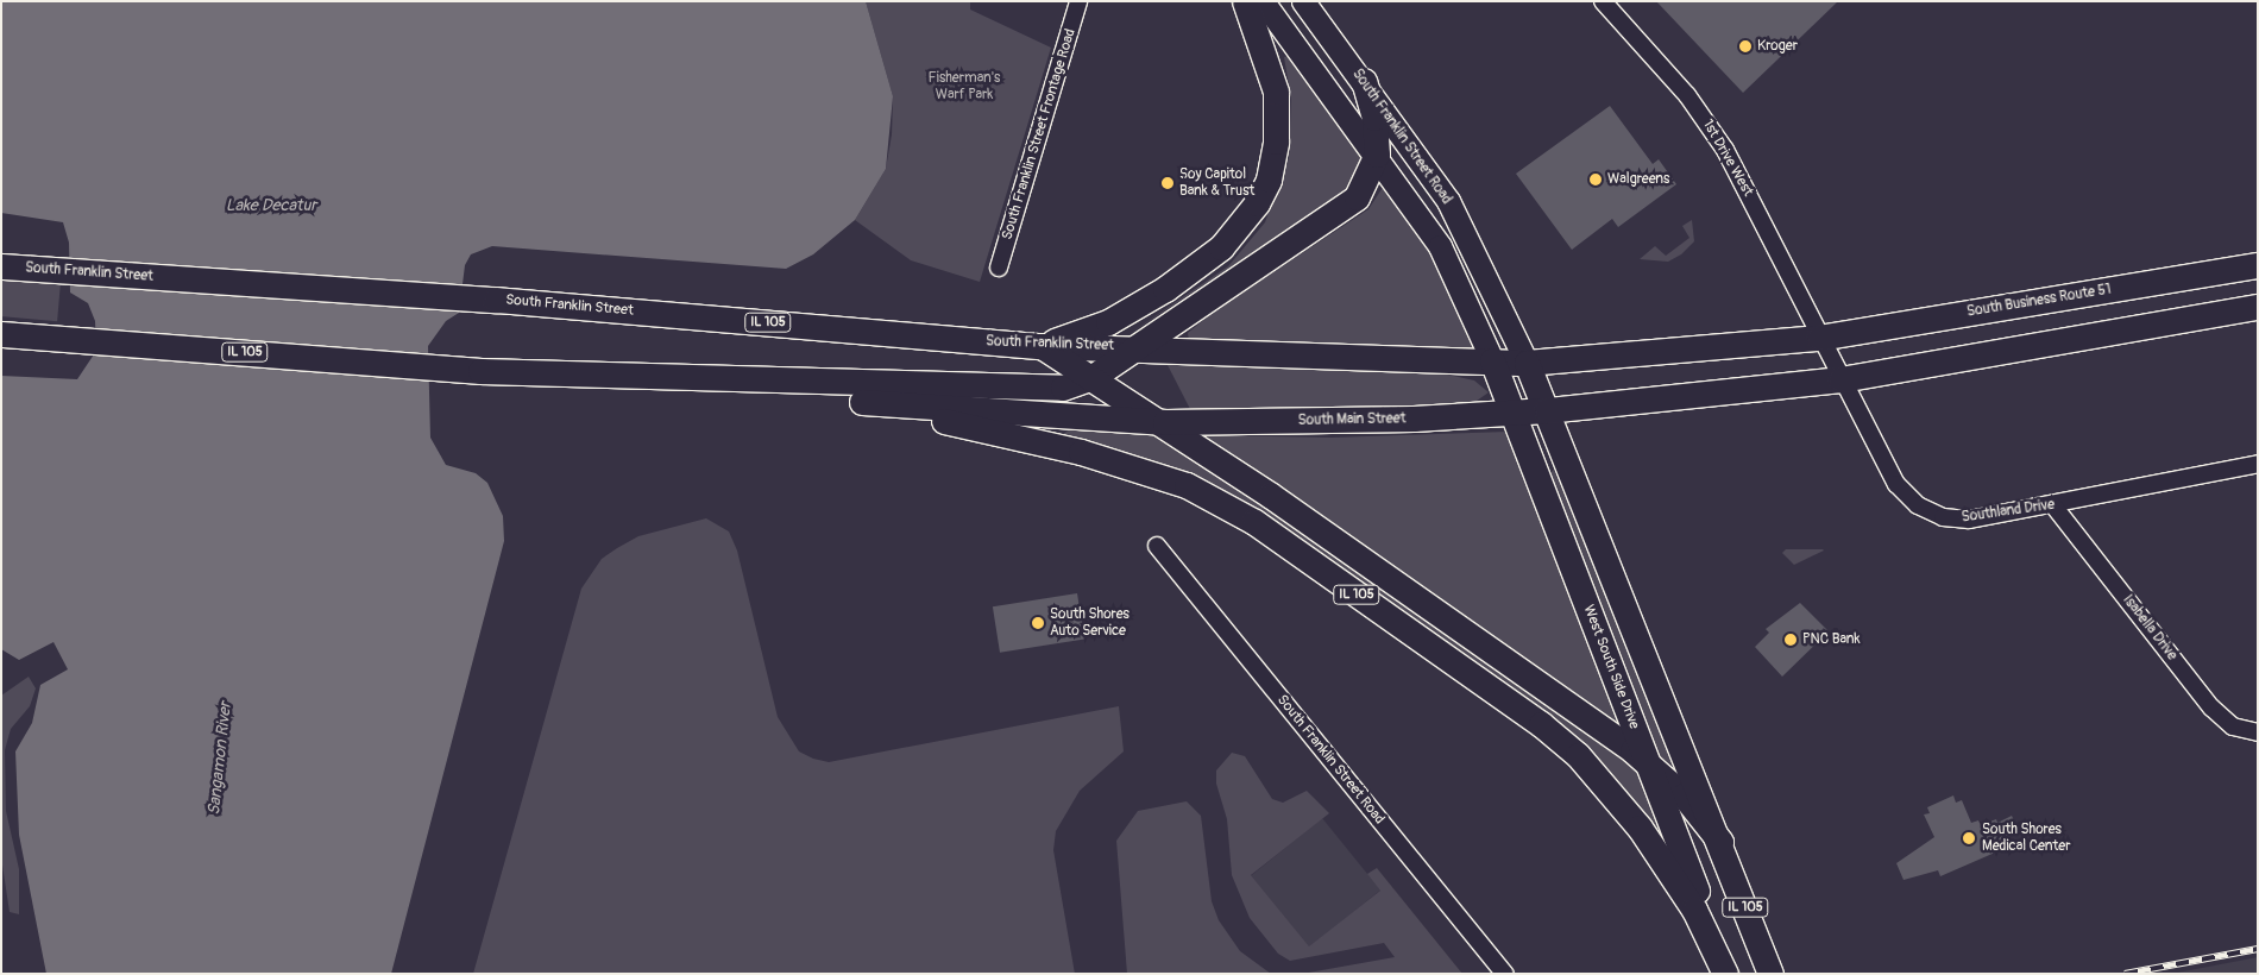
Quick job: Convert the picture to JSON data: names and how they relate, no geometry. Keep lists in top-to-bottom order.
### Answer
{
  "streets": {
    "main road": [
      "South Franklin Street Road",
      "South Franklin Street",
      "South Business Route 51",
      "IL 105",
      "South Main Street",
      "West South Side Drive"
    ],
    "street": [
      "South Franklin Street Frontage Road",
      "1st Drive West",
      "Southland Drive",
      "Isabella Drive"
    ]
  },
  "crossings": [
    ["South Franklin Street Road", "South Main Street"],
    ["South Franklin Street Road", "West South Side Drive"],
    ["1st Drive West", "South Business Route 51"],
    ["1st Drive West", "Southland Drive"],
    ["South Franklin Street", "IL 105"],
    ["South Business Route 51", "Southland Drive"],
    ["IL 105", "South Main Street"],
    ["IL 105", "West South Side Drive"],
    ["South Main Street", "Southland Drive"],
    ["South Main Street", "West South Side Drive"],
    ["Southland Drive", "Isabella Drive"]
  ],
  "water": ["Lake Decatur", "Sangamon River"],
  "parks": ["Fisherman's Warf Park"],
  "places": [
    "Kroger",
    "Walgreens",
    "Soy Capitol Bank & Trust",
    "South Shores Auto Service",
    "PNC Bank",
    "South Shores Medical Center"
  ]
}
